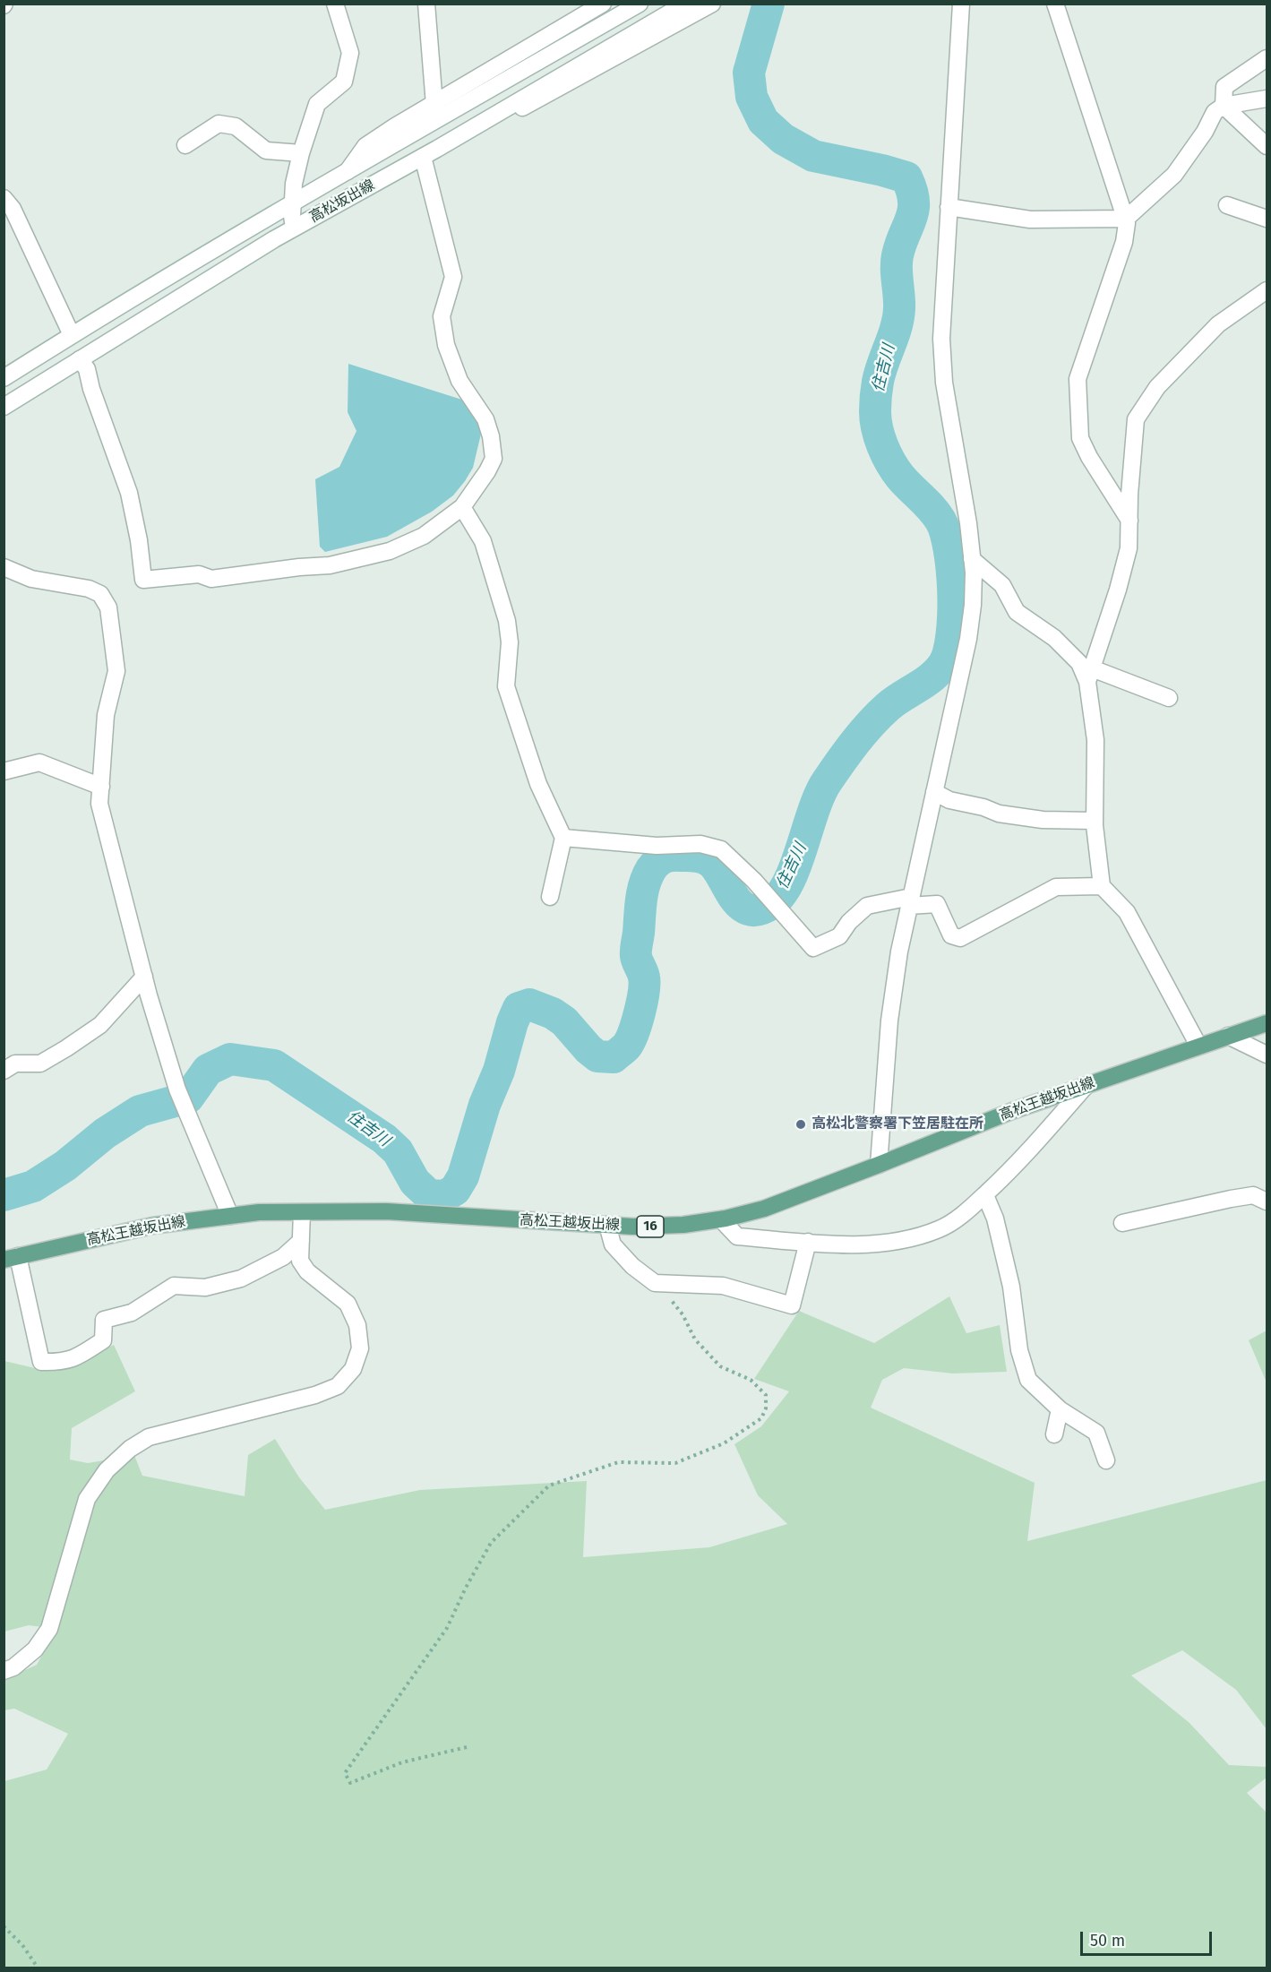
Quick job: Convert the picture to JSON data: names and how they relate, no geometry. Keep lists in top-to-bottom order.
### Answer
{
  "streets": {
    "main road": ["高松王越坂出線", "16"],
    "street": ["高松坂出線"]
  },
  "water": ["住吉川"],
  "places": ["高松北警察署下笠居駐在所"],
  "scale_bar": "50 m"
}
